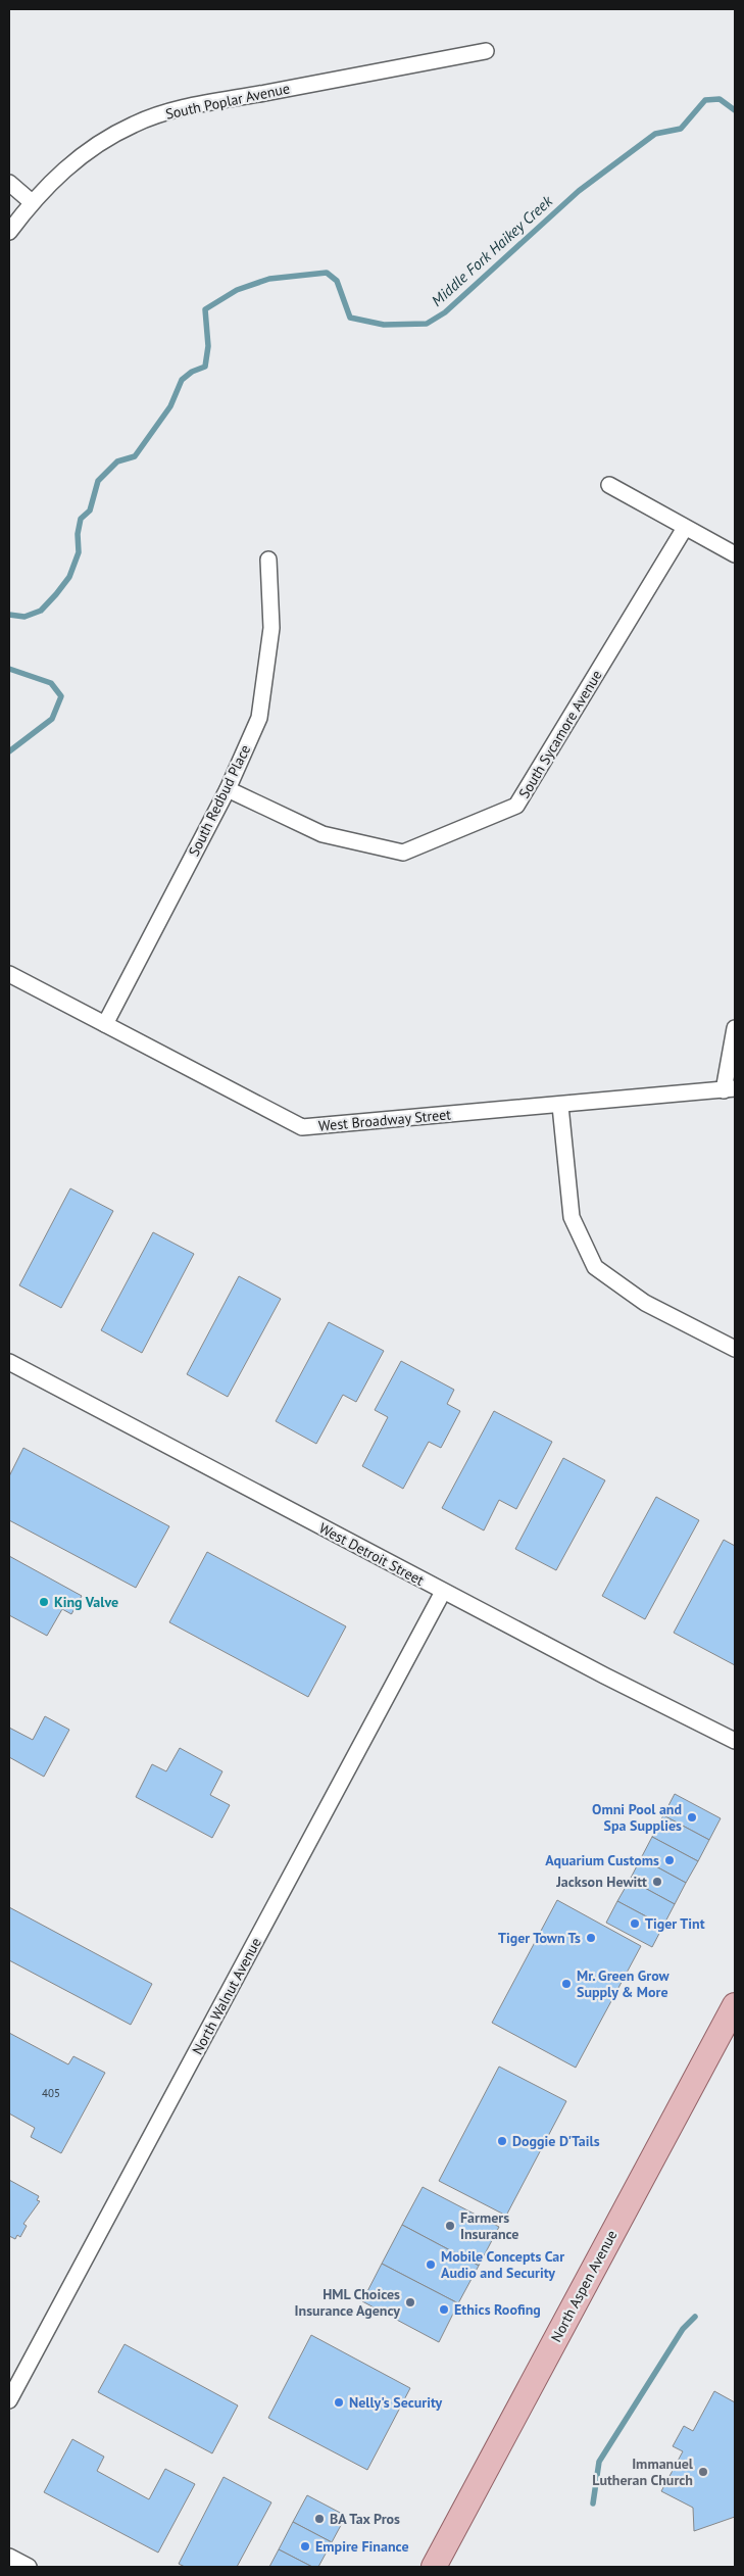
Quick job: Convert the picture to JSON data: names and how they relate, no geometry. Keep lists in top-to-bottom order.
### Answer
{
  "streets": {
    "main road": ["North Aspen Avenue"],
    "street": [
      "South Poplar Avenue",
      "South Sycamore Avenue",
      "South Redbud Place",
      "West Broadway Street",
      "West Detroit Street",
      "North Walnut Avenue"
    ]
  },
  "crossings": [
    ["South Sycamore Avenue", "South Redbud Place"],
    ["South Redbud Place", "West Broadway Street"],
    ["West Detroit Street", "North Walnut Avenue"]
  ],
  "water": ["Middle Fork Haikey Creek"],
  "places": [
    "King Valve",
    "Omni Pool and Spa Supplies",
    "Aquarium Customs",
    "Jackson Hewitt",
    "Tiger Tint",
    "Tiger Town Ts",
    "Mr. Green Grow Supply & More",
    "Doggie D'Tails",
    "Farmers Insurance",
    "Mobile Concepts Car Audio and Security",
    "HML Choices Insurance Agency",
    "Ethics Roofing",
    "Nelly's Security",
    "Immanuel Lutheran Church",
    "BA Tax Pros",
    "Empire Finance"
  ],
  "house_numbers": ["405"]
}
